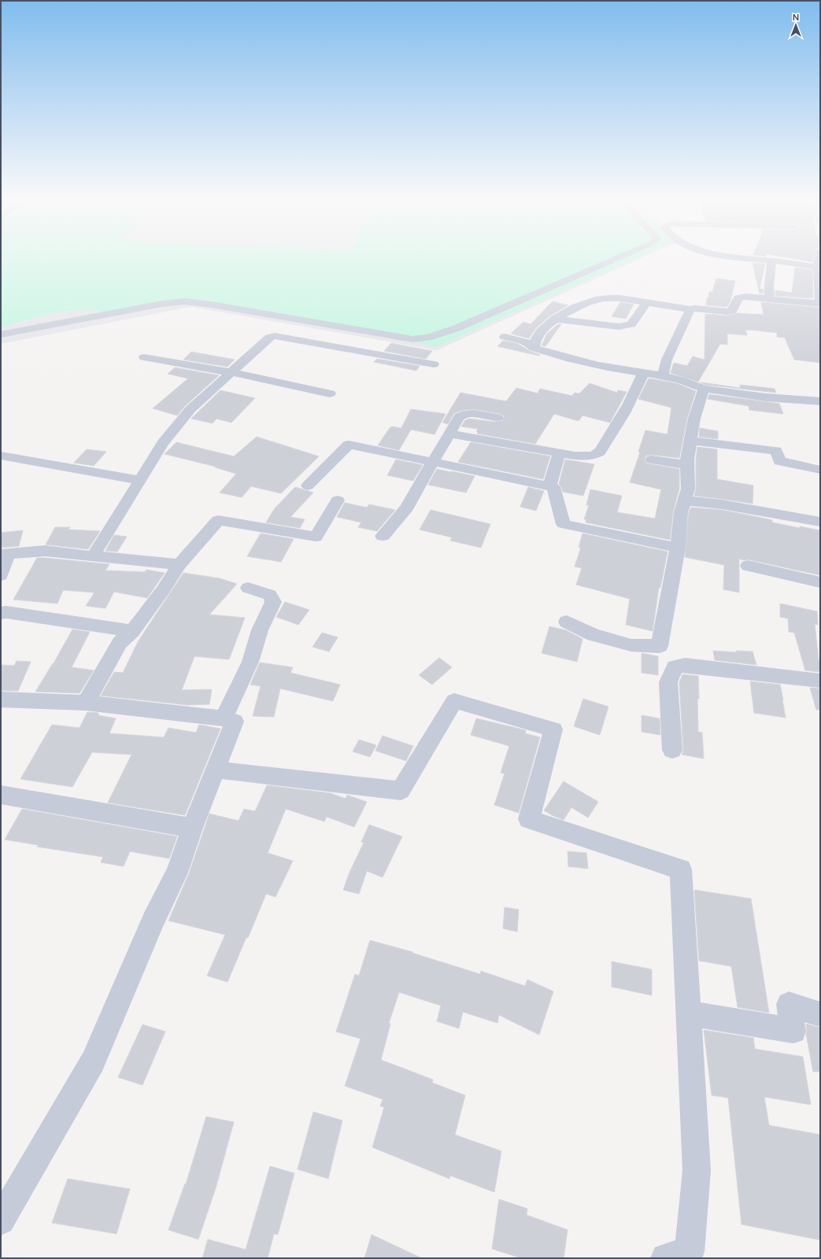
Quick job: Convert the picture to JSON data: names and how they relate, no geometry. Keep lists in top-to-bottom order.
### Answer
{
  "north": "top"
}
